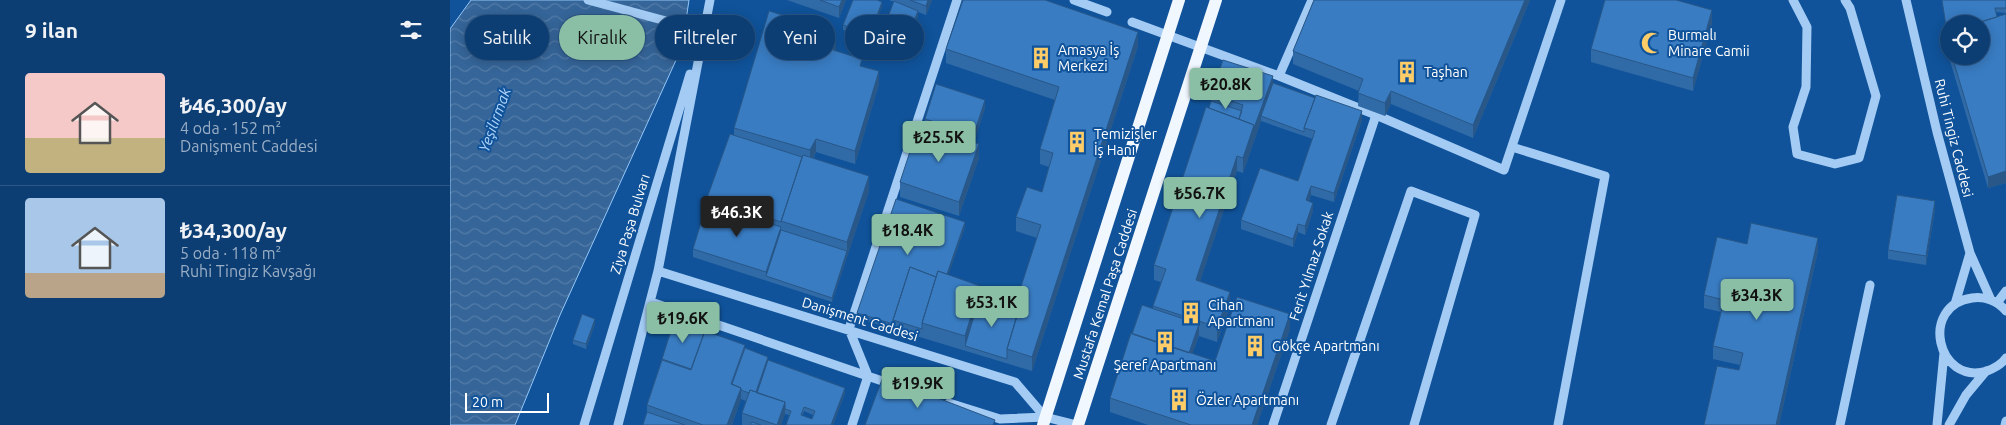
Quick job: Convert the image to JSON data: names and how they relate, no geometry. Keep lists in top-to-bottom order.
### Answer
{
  "streets": {
    "main road": ["Mustafa Kemal Paşa Caddesi"],
    "street": [
      "Ruhi Tingiz Caddesi",
      "Ziya Paşa Bulvarı",
      "Ferit Yılmaz Sokak",
      "Danişment Caddesi"
    ]
  },
  "crossings": [
    ["Ziya Paşa Bulvarı", "Danişment Caddesi"],
    ["Mustafa Kemal Paşa Caddesi", "Danişment Caddesi"]
  ],
  "water": ["Yeşilırmak"],
  "places": {
    "mosque": ["Burmalı Minare Camii"],
    "building": [
      "Amasya İş Merkezi",
      "Taşhan",
      "Temizişler İş Hanı",
      "Cihan Apartmanı",
      "Şeref Apartmanı",
      "Gökçe Apartmanı",
      "Özler Apartmanı"
    ]
  },
  "scale_bar": "20 m",
  "page": {
    "heading": "9 ilan",
    "chip": [
      "Satılık",
      "Kiralık",
      "Filtreler",
      "Yeni",
      "Daire"
    ],
    "list": [
      {
        "name": "₺46,300/ay",
        "note": "4 oda · 152 m² · Danişment Caddesi"
      },
      {
        "name": "₺34,300/ay",
        "note": "5 oda · 118 m² · Ruhi Tingiz Kavşağı"
      }
    ],
    "price": [
      "₺20.8K",
      "₺25.5K",
      "₺56.7K",
      "₺46.3K",
      "₺18.4K",
      "₺34.3K",
      "₺53.1K",
      "₺19.6K",
      "₺19.9K"
    ],
    "scale": "20 m"
  }
}
